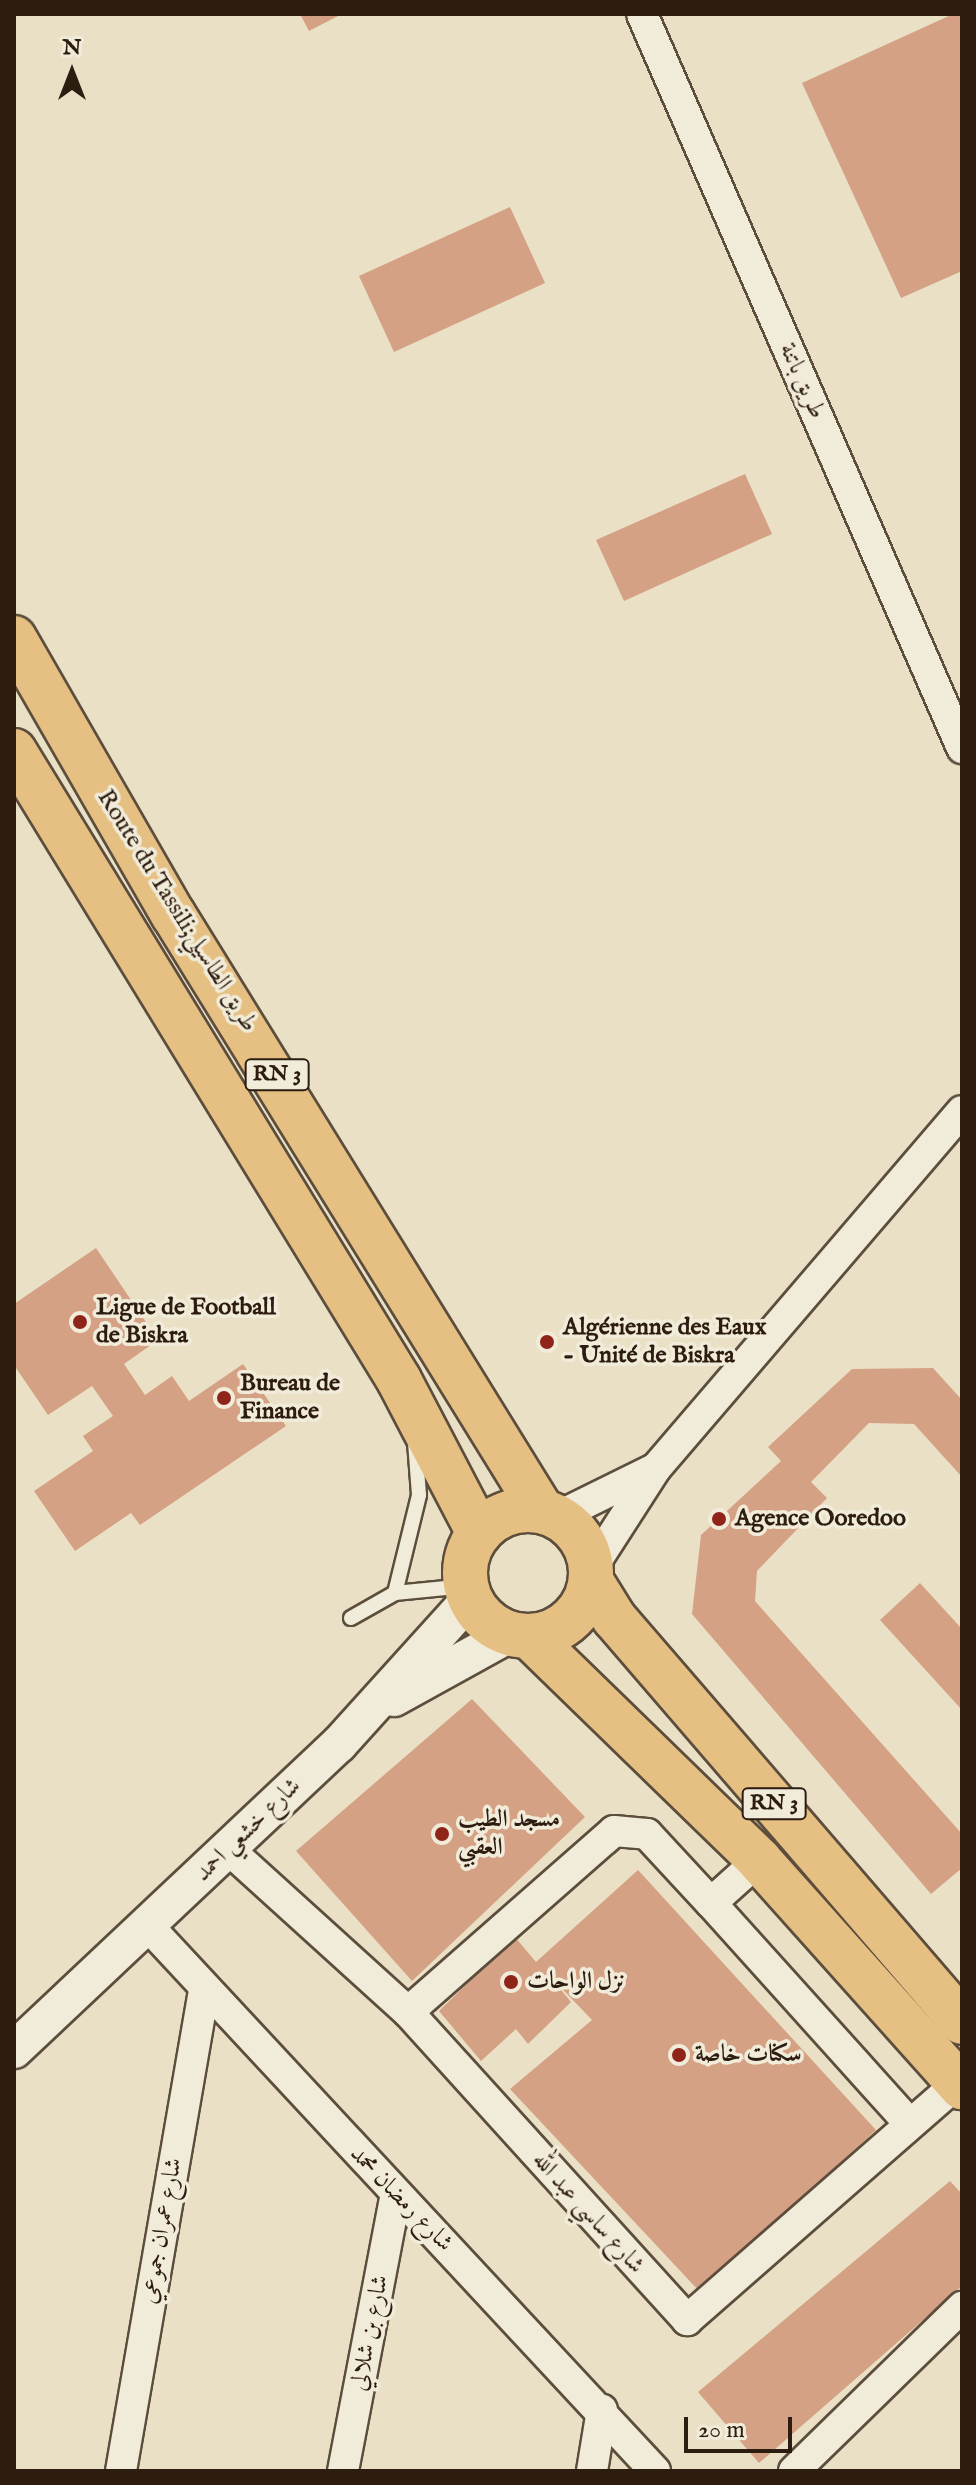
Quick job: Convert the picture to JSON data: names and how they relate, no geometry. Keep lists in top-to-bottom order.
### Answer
{
  "streets": {
    "main road": ["Route du Tassili;طريق الطاسيلي", "RN 3"],
    "street": [
      "طريق باتنة",
      "شارع خشعي احمد",
      "شارع رمضان محمد",
      "شارع ساسي عبد الله",
      "شارع عمران جموعي",
      "شارع بن شلالي"
    ]
  },
  "crossings": [
    ["Route du Tassili;طريق الطاسيلي", "RN 3"],
    ["Route du Tassili;طريق الطاسيلي", "شارع خشعي احمد"],
    ["RN 3", "شارع خشعي احمد"],
    ["RN 3", "شارع ساسي عبد الله"],
    ["شارع خشعي احمد", "شارع رمضان محمد"],
    ["شارع خشعي احمد", "شارع ساسي عبد الله"],
    ["شارع رمضان محمد", "شارع عمران جموعي"],
    ["شارع رمضان محمد", "شارع بن شلالي"]
  ],
  "places": [
    "Ligue de Football de Biskra",
    "Algérienne des Eaux - Unité de Biskra",
    "Bureau de Finance",
    "Agence Ooredoo",
    "مسجد الطيب العقبي",
    "نزل الواحات",
    "سكنات خاصة"
  ],
  "scale_bar": "20 m",
  "north": "top"
}
